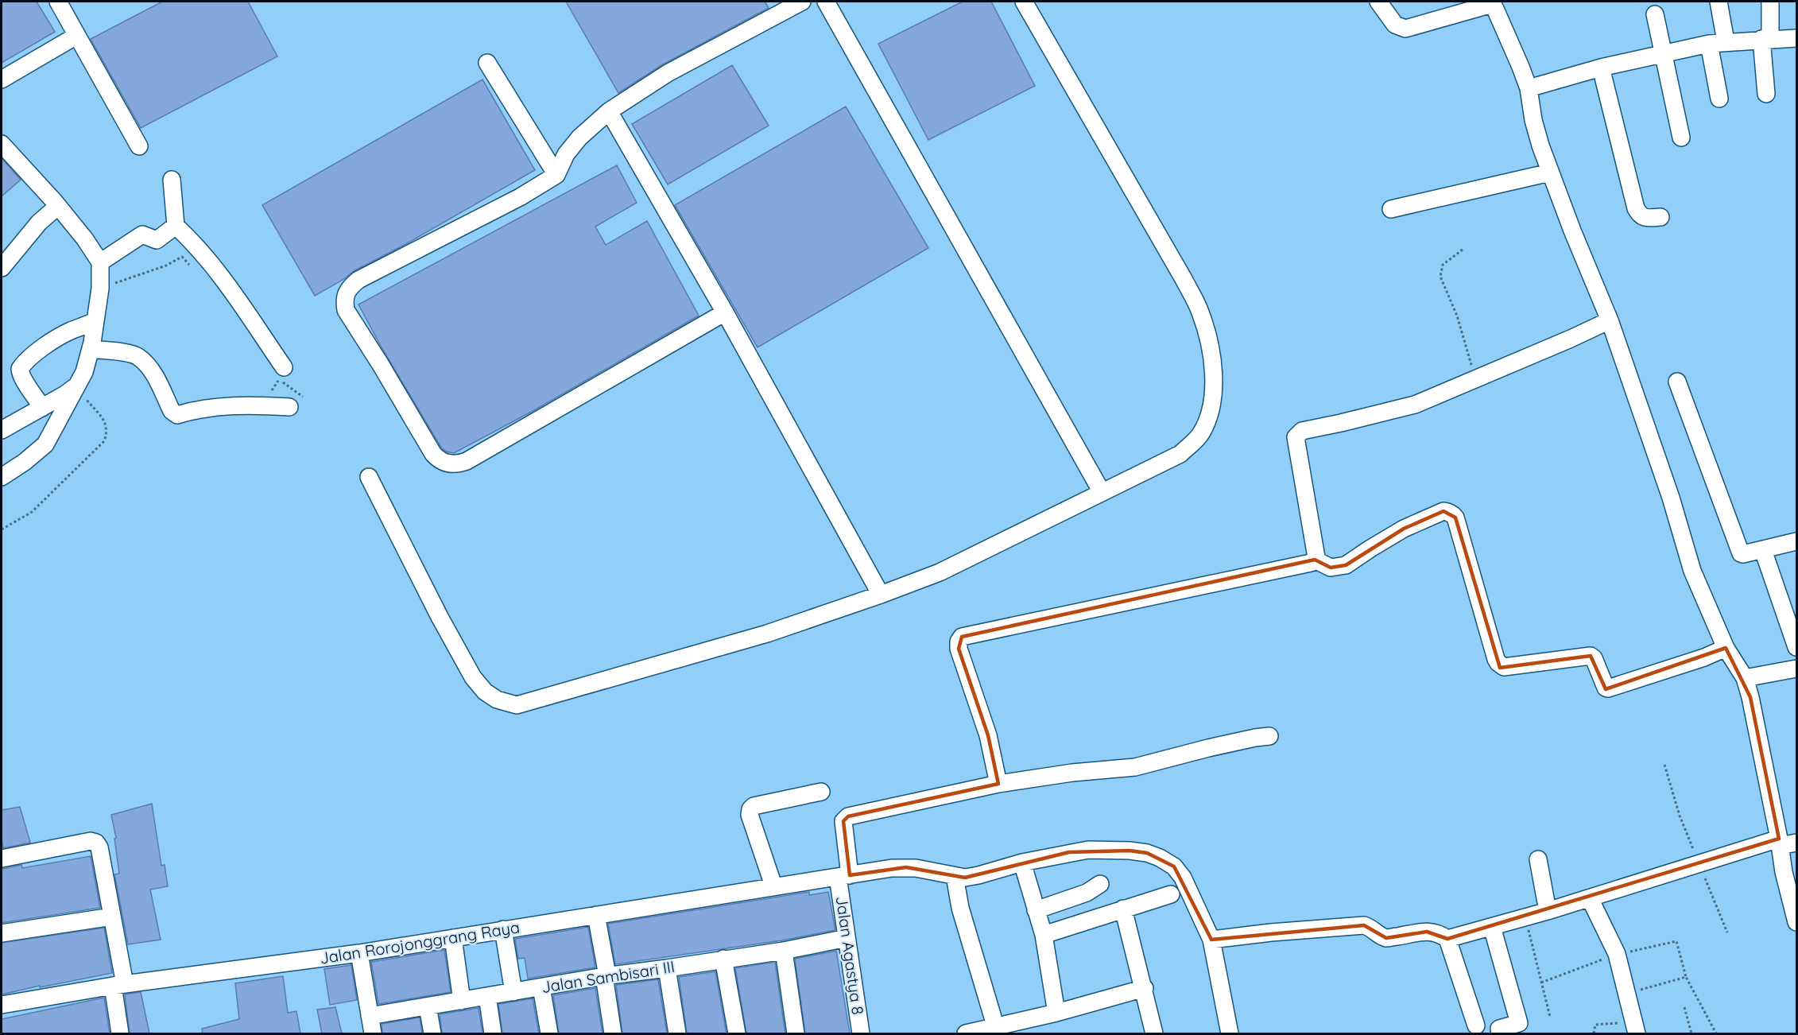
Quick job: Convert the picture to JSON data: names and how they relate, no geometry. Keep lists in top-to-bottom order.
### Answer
{
  "streets": {
    "street": ["Jalan Rorojonggrang Raya", "Jalan Agastya 8", "Jalan Sambisari III"]
  },
  "crossings": [
    ["Jalan Rorojonggrang Raya", "Jalan Agastya 8"],
    ["Jalan Agastya 8", "Jalan Sambisari III"]
  ]
}
